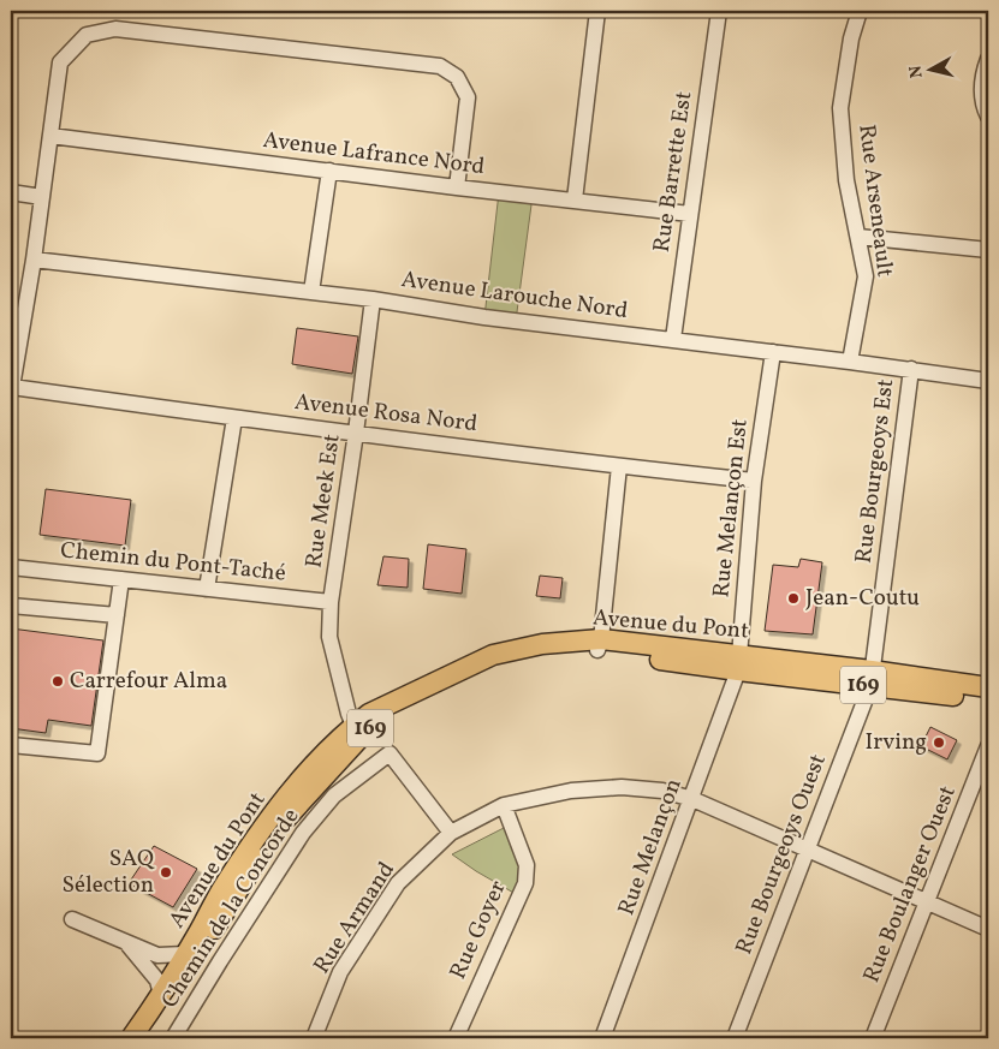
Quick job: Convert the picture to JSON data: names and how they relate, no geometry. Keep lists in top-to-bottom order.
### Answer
{
  "streets": {
    "main road": ["Avenue du Pont", "169"],
    "street": [
      "Avenue Lafrance Nord",
      "Rue Barrette Est",
      "Rue Arseneault",
      "Avenue Larouche Nord",
      "Avenue Rosa Nord",
      "Rue Bourgeoys Est",
      "Rue Meek Est",
      "Rue Melançon Est",
      "Chemin du Pont-Taché",
      "Rue Melançon",
      "Rue Bourgeoys Ouest",
      "Rue Boulanger Ouest",
      "Chemin de la Concorde",
      "Rue Armand",
      "Rue Goyer"
    ]
  },
  "crossings": [
    ["Avenue Lafrance Nord", "Rue Barrette Est"],
    ["Rue Barrette Est", "Avenue Larouche Nord"],
    ["Rue Arseneault", "Avenue Larouche Nord"],
    ["Avenue Larouche Nord", "Rue Bourgeoys Est"],
    ["Avenue Larouche Nord", "Rue Meek Est"],
    ["Avenue Larouche Nord", "Rue Melançon Est"],
    ["Avenue Rosa Nord", "Rue Meek Est"],
    ["Avenue Rosa Nord", "Rue Melançon Est"],
    ["Rue Bourgeoys Est", "Avenue du Pont"],
    ["Rue Bourgeoys Est", "Rue Bourgeoys Ouest"],
    ["Rue Meek Est", "Chemin du Pont-Taché"],
    ["Rue Meek Est", "Avenue du Pont"],
    ["Rue Melançon Est", "Avenue du Pont"],
    ["Rue Melançon Est", "Rue Melançon"],
    ["Avenue du Pont", "Rue Melançon"],
    ["Avenue du Pont", "Rue Bourgeoys Ouest"],
    ["Rue Melançon", "Rue Armand"],
    ["Rue Bourgeoys Ouest", "Rue Armand"],
    ["Rue Boulanger Ouest", "Rue Armand"],
    ["Chemin de la Concorde", "Rue Armand"],
    ["Rue Armand", "Rue Goyer"]
  ],
  "places": [
    "Jean-Coutu",
    "Carrefour Alma",
    "Irving",
    "SAQ Sélection"
  ],
  "north": "left"
}
